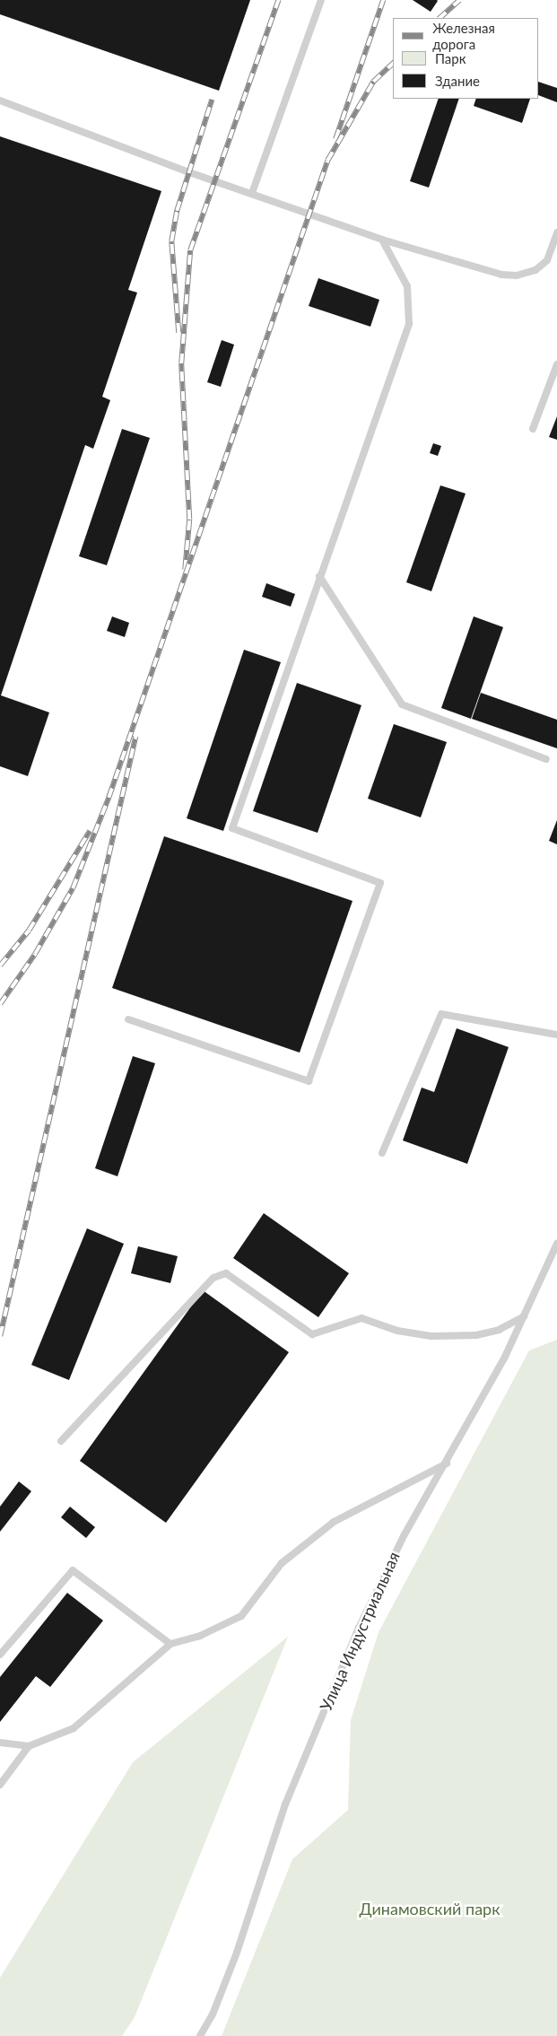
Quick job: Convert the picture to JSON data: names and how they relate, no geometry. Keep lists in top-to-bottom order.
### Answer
{
  "streets": {
    "lane": ["Улица Индустриальная"]
  },
  "parks": ["Динамовский парк"],
  "legend": ["Железная дорога", "Парк", "Здание"]
}
